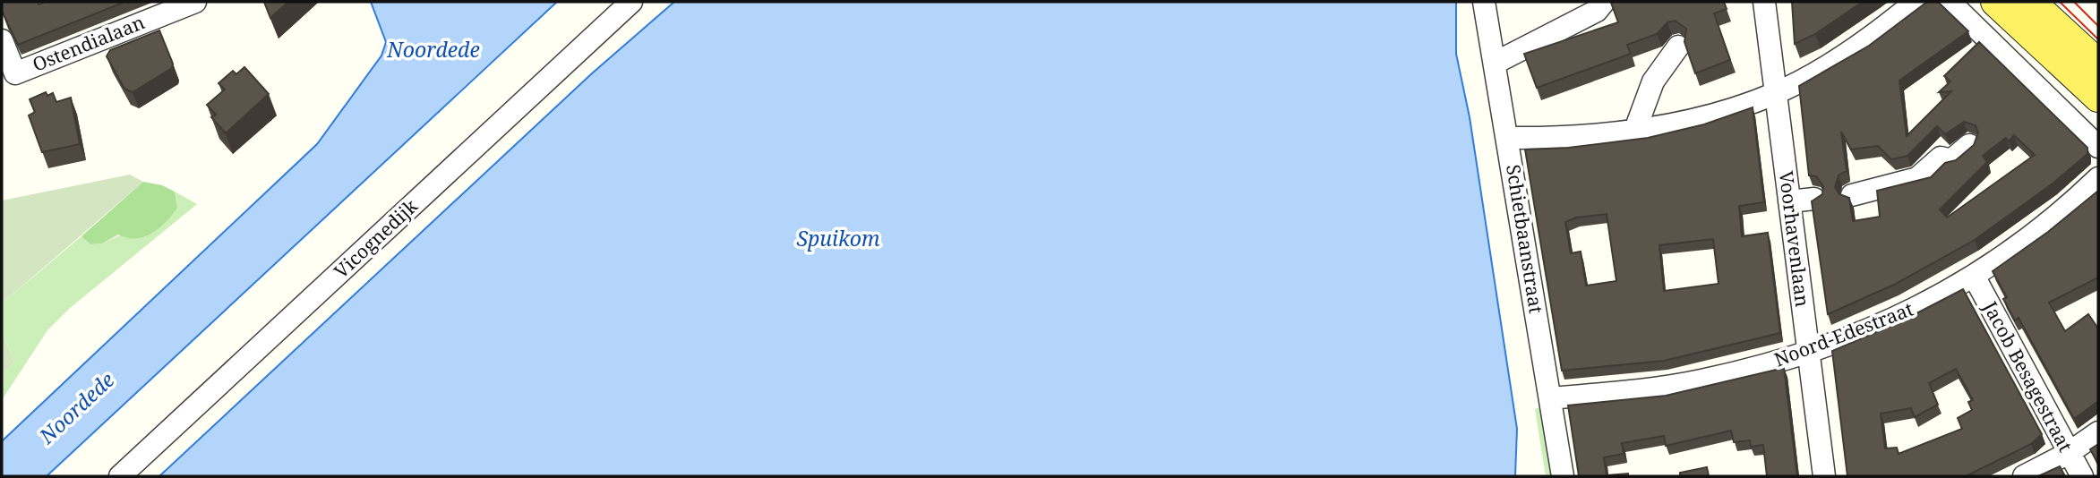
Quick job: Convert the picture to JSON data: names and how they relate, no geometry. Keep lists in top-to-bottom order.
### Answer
{
  "streets": {
    "street": [
      "Ostendialaan",
      "Vicognedijk",
      "Schietbaanstraat",
      "Voorhavenlaan",
      "Noord-Edestraat",
      "Jacob Besagestraat"
    ]
  },
  "crossings": [
    ["Schietbaanstraat", "Noord-Edestraat"],
    ["Voorhavenlaan", "Noord-Edestraat"],
    ["Noord-Edestraat", "Jacob Besagestraat"]
  ],
  "water": ["Noordede", "Spuikom"]
}
